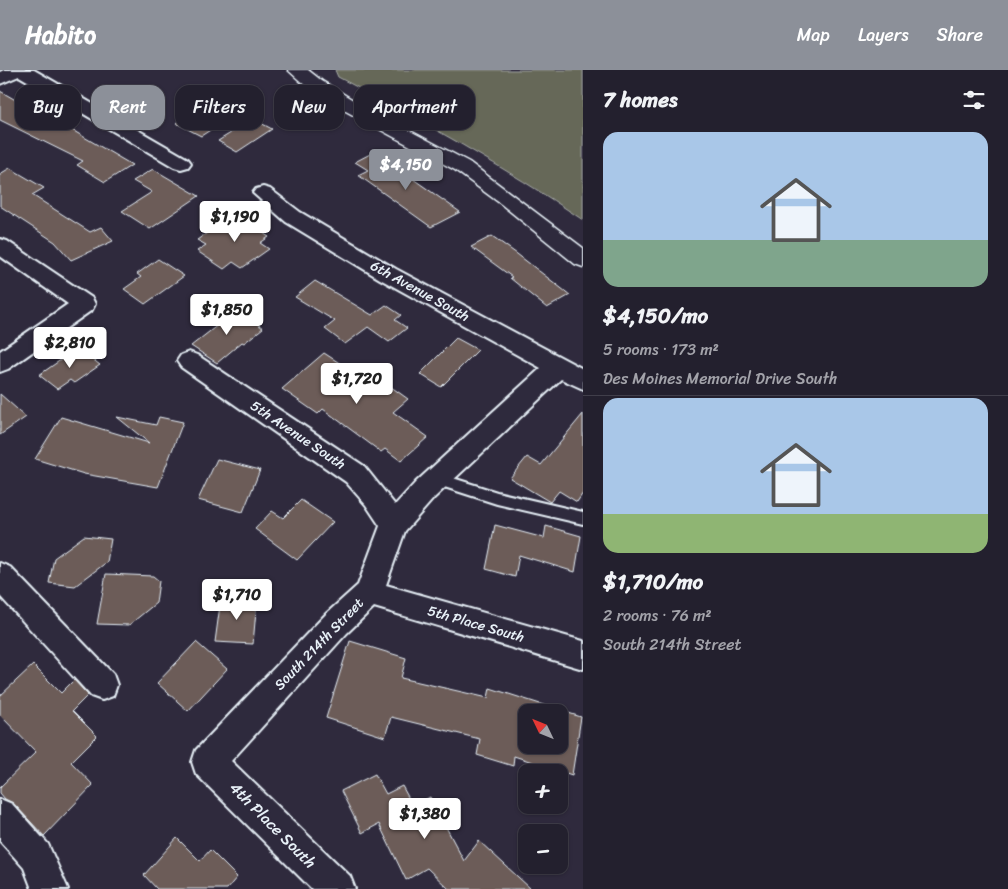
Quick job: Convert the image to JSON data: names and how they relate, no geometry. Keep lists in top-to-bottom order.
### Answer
{
  "streets": {
    "street": [
      "6th Avenue South",
      "5th Avenue South",
      "5th Place South",
      "South 214th Street",
      "4th Place South"
    ]
  },
  "crossings": [
    ["6th Avenue South", "South 214th Street"],
    ["5th Avenue South", "South 214th Street"],
    ["5th Place South", "South 214th Street"],
    ["South 214th Street", "4th Place South"]
  ],
  "north": "top left",
  "page": {
    "header": "Habito",
    "nav": ["Map", "Layers", "Share"],
    "heading": "7 homes",
    "chip": [
      "Buy",
      "Rent",
      "Filters",
      "New",
      "Apartment"
    ],
    "list": [
      {
        "name": "$4,150/mo",
        "note": "5 rooms · 173 m² · Des Moines Memorial Drive South"
      },
      {
        "name": "$1,710/mo",
        "note": "2 rooms · 76 m² · South 214th Street"
      }
    ],
    "price": [
      "$4,150",
      "$1,190",
      "$1,850",
      "$2,810",
      "$1,720",
      "$1,710",
      "$1,380"
    ],
    "map_buttons": ["+", "−"]
  }
}
